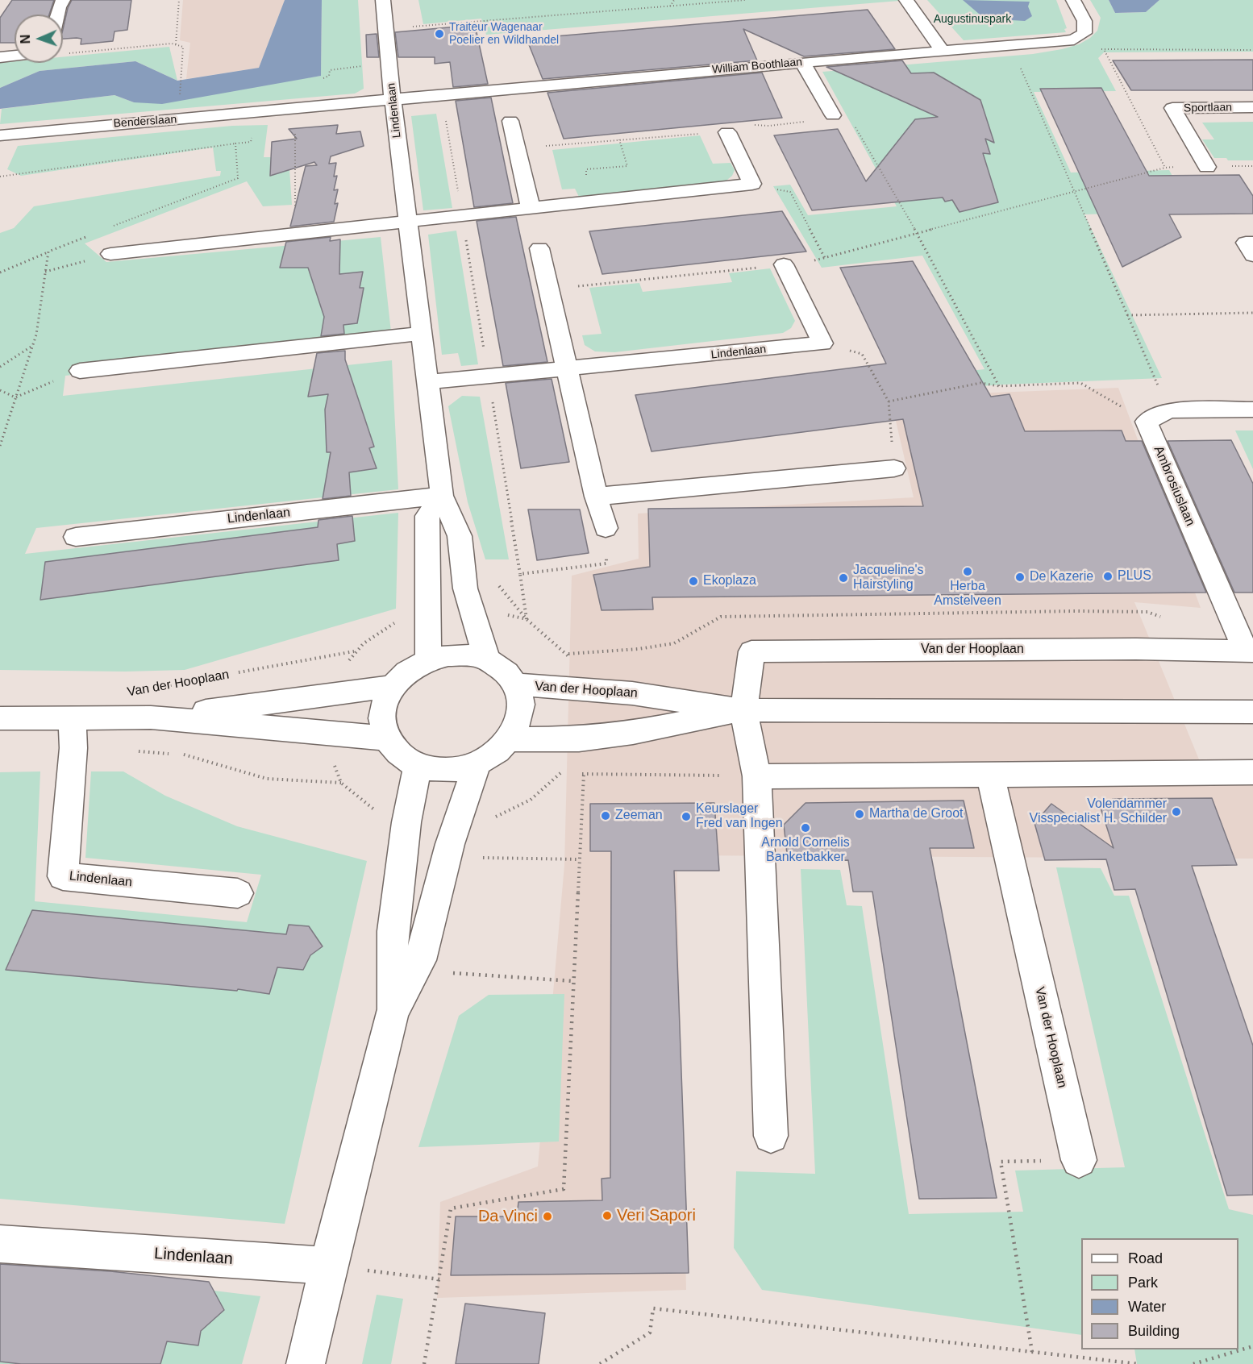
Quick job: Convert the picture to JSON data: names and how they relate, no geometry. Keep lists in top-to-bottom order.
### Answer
{
  "streets": {
    "street": [
      "William Boothlaan",
      "Sportlaan",
      "Lindenlaan",
      "Benderslaan",
      "Ambrosiuslaan",
      "Van der Hooplaan"
    ]
  },
  "crossings": [
    ["William Boothlaan", "Lindenlaan"],
    ["William Boothlaan", "Benderslaan"],
    ["Lindenlaan", "Benderslaan"],
    ["Lindenlaan", "Van der Hooplaan"],
    ["Ambrosiuslaan", "Van der Hooplaan"]
  ],
  "parks": ["Augustinuspark"],
  "places": [
    "Traiteur Wagenaar Poelier en Wildhandel",
    "Herba Amstelveen",
    "PLUS",
    "De Kazerie",
    "Jacqueline's Hairstyling",
    "Ekoplaza",
    "Volendammer Visspecialist H. Schilder",
    "Martha de Groot",
    "Zeeman",
    "Keurslager Fred van Ingen",
    "Arnold Cornelis Banketbakker",
    "Veri Sapori",
    "Da Vinci"
  ],
  "legend": [
    "Road",
    "Park",
    "Water",
    "Building"
  ],
  "north": "left"
}
